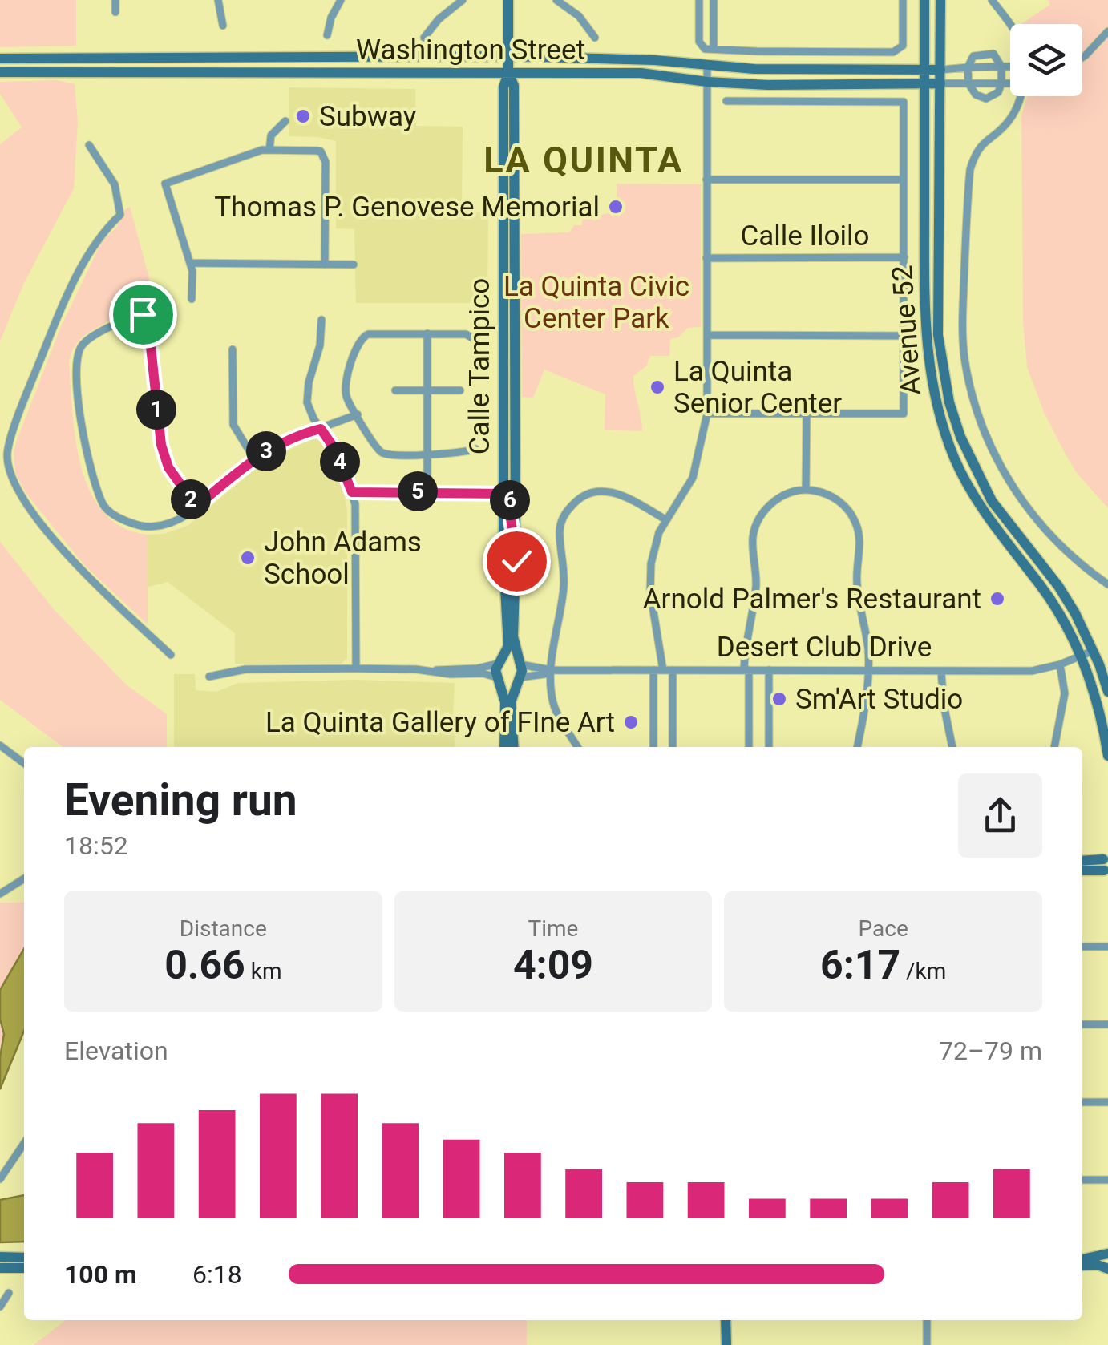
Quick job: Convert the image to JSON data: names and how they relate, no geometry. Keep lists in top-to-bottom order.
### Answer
{
  "streets": {
    "main road": [
      "Washington Street",
      "Avenue 52",
      "Calle Tampico",
      "Desert Club Drive"
    ],
    "street": ["Calle Iloilo"]
  },
  "crossings": [
    ["Washington Street", "Avenue 52"],
    ["Washington Street", "Calle Tampico"],
    ["Avenue 52", "Desert Club Drive"],
    ["Calle Tampico", "Desert Club Drive"]
  ],
  "districts": ["LA QUINTA"],
  "parks": ["La Quinta Civic Center Park"],
  "places": [
    "Subway",
    "Thomas P. Genovese Memorial",
    "La Quinta Senior Center",
    "John Adams School",
    "Arnold Palmer's Restaurant",
    "Sm'Art Studio",
    "La Quinta Gallery of FIne Art"
  ],
  "page": {
    "pins": [
      "1",
      "3",
      "4",
      "5",
      "2",
      "6"
    ],
    "heading": ["Evening run", "18:52"],
    "stats": [
      ["Distance", "0.66 km"],
      ["Time", "4:09"],
      ["Pace", "6:17 /km"]
    ],
    "chart": ["Elevation", "72–79 m"],
    "list": [
      {
        "name": "100 m",
        "note": "6:18"
      }
    ]
  }
}
